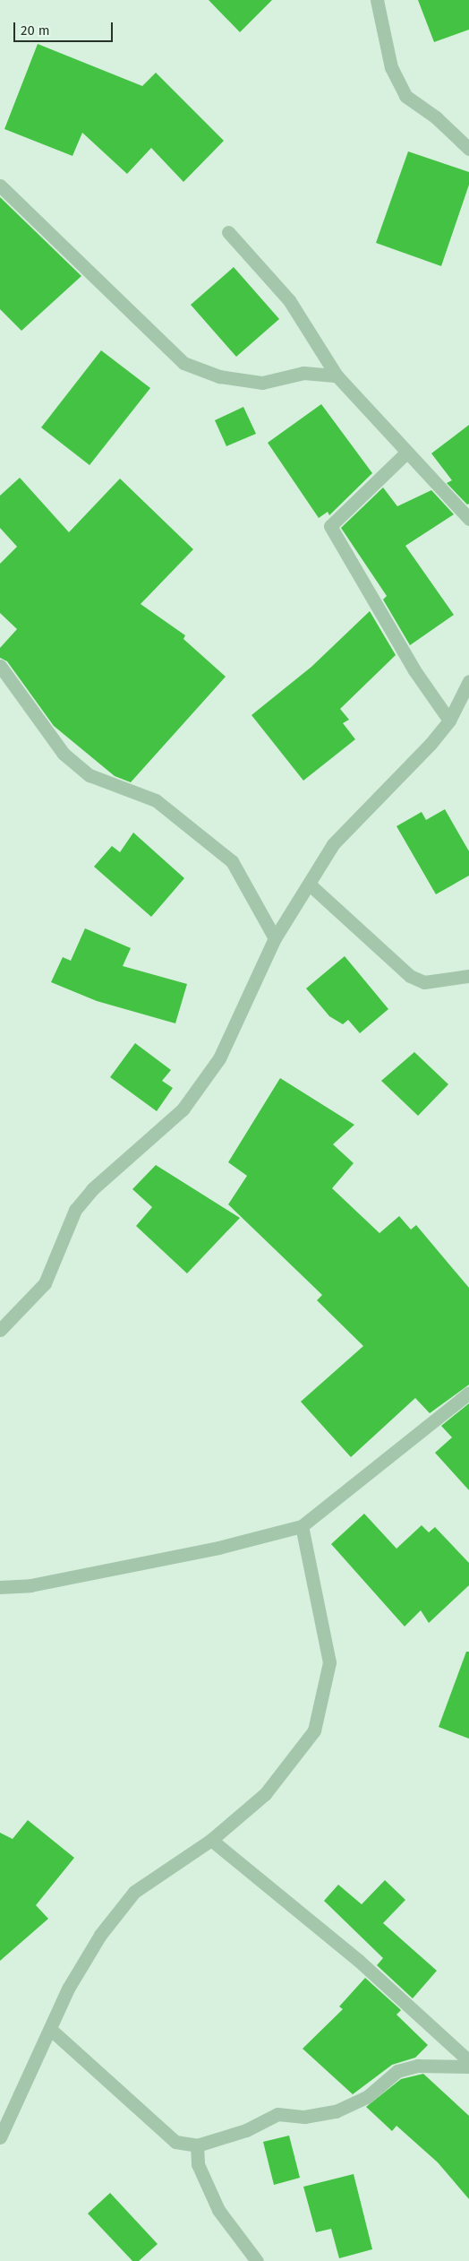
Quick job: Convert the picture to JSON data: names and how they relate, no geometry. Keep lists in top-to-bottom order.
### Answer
{
  "scale_bar": "20 m"
}
